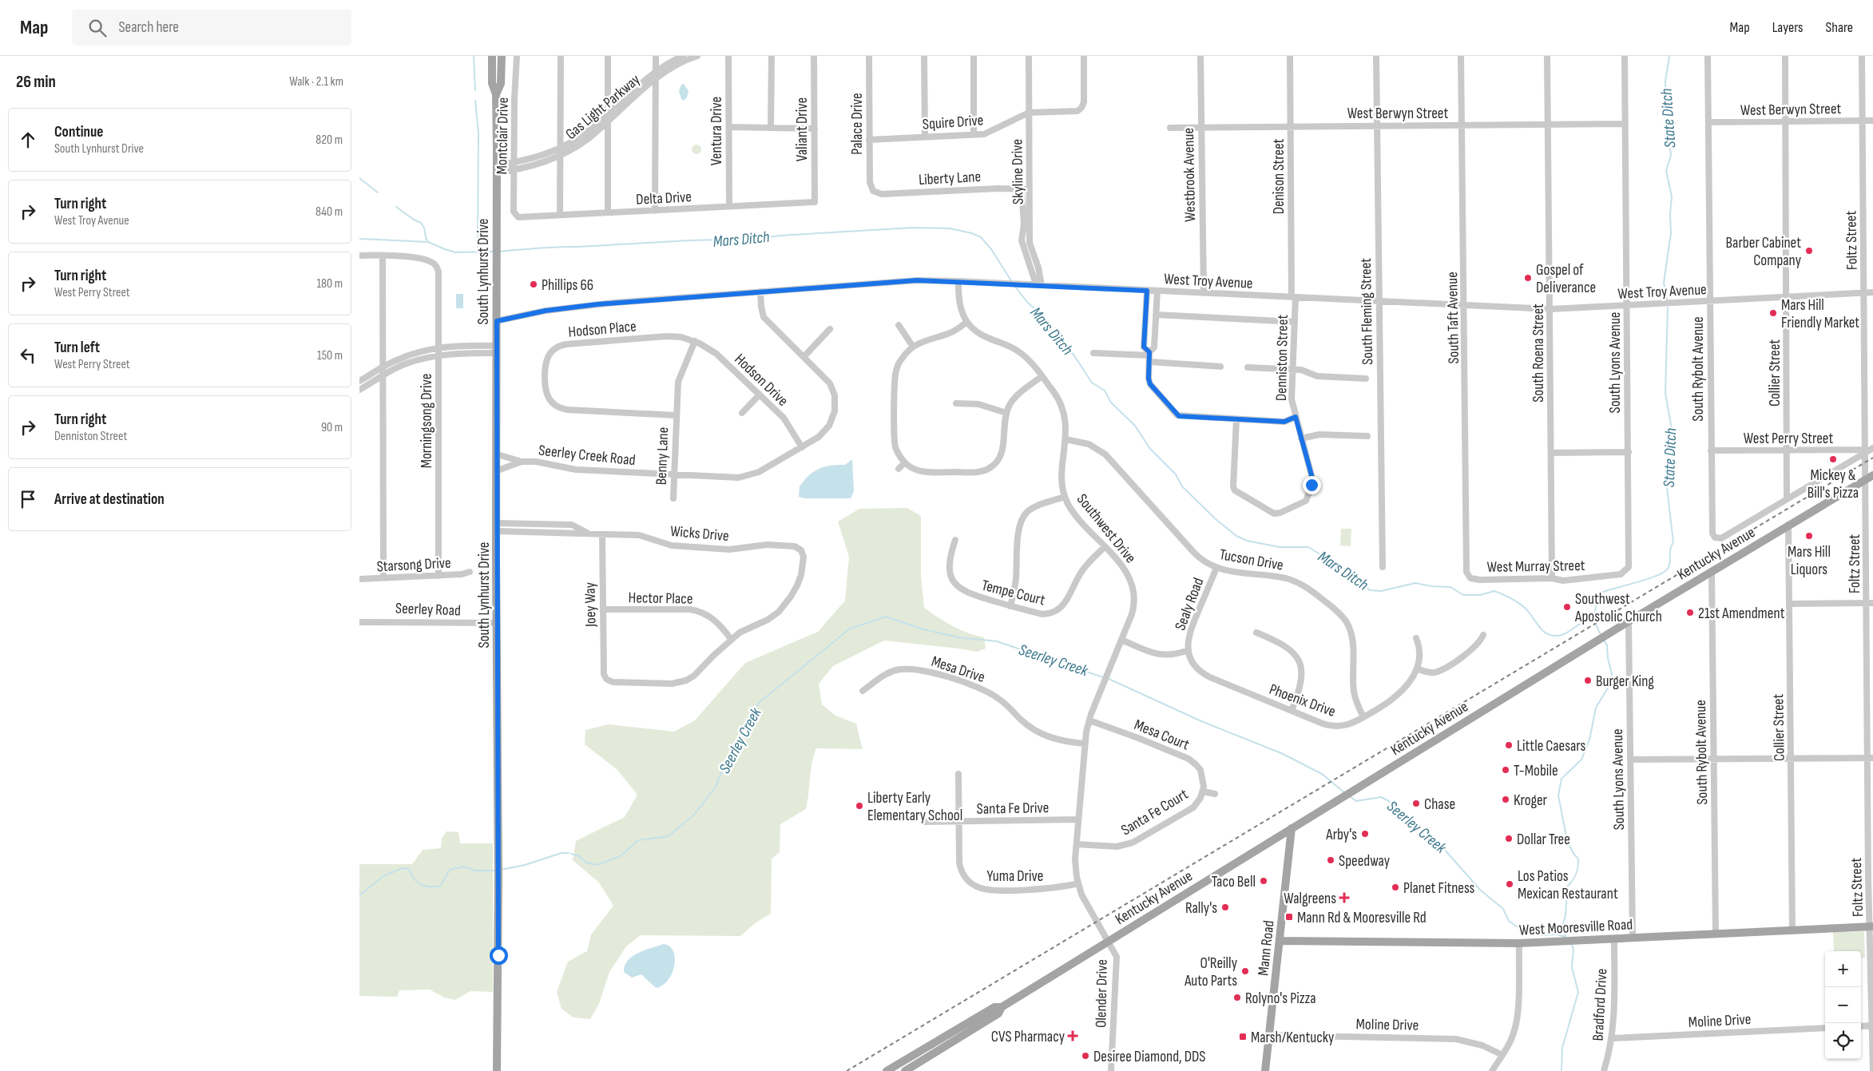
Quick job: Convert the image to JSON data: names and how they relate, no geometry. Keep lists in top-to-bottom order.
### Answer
{
  "streets": {
    "main road": [
      "South Lynhurst Drive",
      "Kentucky Avenue",
      "West Mooresville Road",
      "Mann Road"
    ],
    "street": [
      "Gas Light Parkway",
      "West Berwyn Street",
      "Squire Drive",
      "Palace Drive",
      "Valiant Drive",
      "Ventura Drive",
      "Montclair Drive",
      "Skyline Drive",
      "Westbrook Avenue",
      "Denison Street",
      "Liberty Lane",
      "Delta Drive",
      "Foltz Street",
      "West Troy Avenue",
      "South Fleming Street",
      "South Taft Avenue",
      "Hodson Place",
      "South Roena Street",
      "Denniston Street",
      "South Lyons Avenue",
      "South Rybolt Avenue",
      "Collier Street",
      "Hodson Drive",
      "Morningsong Drive",
      "West Perry Street",
      "Seerley Creek Road",
      "Benny Lane",
      "Southwest Drive",
      "Wicks Drive",
      "Tucson Drive",
      "Starsong Drive",
      "West Murray Street",
      "Tempe Court",
      "Hector Place",
      "Sealy Road",
      "Joey Way",
      "Seerley Road",
      "Mesa Drive",
      "Phoenix Drive",
      "Mesa Court",
      "Santa Fe Drive",
      "Santa Fe Court",
      "Yuma Drive",
      "Olender Drive",
      "Bradford Drive",
      "Moline Drive"
    ]
  },
  "crossings": [
    ["Gas Light Parkway", "Montclair Drive"],
    ["Gas Light Parkway", "South Lynhurst Drive"],
    ["West Berwyn Street", "Westbrook Avenue"],
    ["West Berwyn Street", "Denison Street"],
    ["West Berwyn Street", "Foltz Street"],
    ["West Berwyn Street", "South Fleming Street"],
    ["West Berwyn Street", "South Taft Avenue"],
    ["West Berwyn Street", "South Roena Street"],
    ["West Berwyn Street", "South Lyons Avenue"],
    ["West Berwyn Street", "South Rybolt Avenue"],
    ["West Berwyn Street", "Collier Street"],
    ["Squire Drive", "Palace Drive"],
    ["Squire Drive", "Skyline Drive"],
    ["Palace Drive", "Liberty Lane"],
    ["Valiant Drive", "Delta Drive"],
    ["Ventura Drive", "Delta Drive"],
    ["Montclair Drive", "Delta Drive"],
    ["Skyline Drive", "Liberty Lane"],
    ["Skyline Drive", "West Troy Avenue"],
    ["Westbrook Avenue", "West Troy Avenue"],
    ["Denison Street", "West Troy Avenue"],
    ["Denison Street", "Denniston Street"],
    ["Foltz Street", "West Troy Avenue"],
    ["Foltz Street", "West Perry Street"],
    ["Foltz Street", "Kentucky Avenue"],
    ["Foltz Street", "West Mooresville Road"],
    ["South Lynhurst Drive", "West Troy Avenue"],
    ["South Lynhurst Drive", "Seerley Creek Road"],
    ["South Lynhurst Drive", "Wicks Drive"],
    ["South Lynhurst Drive", "Seerley Road"],
    ["West Troy Avenue", "South Fleming Street"],
    ["West Troy Avenue", "South Taft Avenue"],
    ["West Troy Avenue", "South Roena Street"],
    ["West Troy Avenue", "Denniston Street"],
    ["West Troy Avenue", "South Lyons Avenue"],
    ["West Troy Avenue", "South Rybolt Avenue"],
    ["West Troy Avenue", "Collier Street"],
    ["West Troy Avenue", "Seerley Creek Road"],
    ["West Troy Avenue", "Southwest Drive"],
    ["South Taft Avenue", "West Murray Street"],
    ["Hodson Place", "Hodson Drive"],
    ["Hodson Place", "Benny Lane"],
    ["South Roena Street", "West Murray Street"],
    ["South Lyons Avenue", "Kentucky Avenue"],
    ["South Lyons Avenue", "West Murray Street"],
    ["South Lyons Avenue", "West Mooresville Road"],
    ["South Rybolt Avenue", "Collier Street"],
    ["South Rybolt Avenue", "West Perry Street"],
    ["South Rybolt Avenue", "Kentucky Avenue"],
    ["South Rybolt Avenue", "West Mooresville Road"],
    ["Collier Street", "West Perry Street"],
    ["Collier Street", "Kentucky Avenue"],
    ["Collier Street", "West Mooresville Road"],
    ["Hodson Drive", "Seerley Creek Road"],
    ["Hodson Drive", "Benny Lane"],
    ["Morningsong Drive", "Starsong Drive"],
    ["Seerley Creek Road", "Benny Lane"],
    ["Southwest Drive", "Kentucky Avenue"],
    ["Southwest Drive", "Tucson Drive"],
    ["Southwest Drive", "Tempe Court"],
    ["Southwest Drive", "Mesa Drive"],
    ["Southwest Drive", "Mesa Court"],
    ["Southwest Drive", "Santa Fe Drive"],
    ["Southwest Drive", "Santa Fe Court"],
    ["Southwest Drive", "Yuma Drive"],
    ["Southwest Drive", "Olender Drive"],
    ["Wicks Drive", "Hector Place"],
    ["Wicks Drive", "Joey Way"],
    ["Kentucky Avenue", "Mann Road"],
    ["Kentucky Avenue", "Olender Drive"],
    ["Tucson Drive", "Sealy Road"],
    ["Tucson Drive", "Phoenix Drive"],
    ["Hector Place", "Joey Way"],
    ["Sealy Road", "Phoenix Drive"],
    ["Mesa Court", "Santa Fe Court"],
    ["Santa Fe Drive", "Yuma Drive"],
    ["West Mooresville Road", "Mann Road"],
    ["West Mooresville Road", "Bradford Drive"],
    ["Mann Road", "Moline Drive"],
    ["Bradford Drive", "Moline Drive"]
  ],
  "water": ["State Ditch", "Mars Ditch", "Seerley Creek"],
  "places": {
    "other": [
      "Barber Cabinet Company",
      "Gospel of Deliverance",
      "Phillips 66",
      "Mars Hill Friendly Market",
      "Mickey & Bill's Pizza",
      "Mars Hill Liquors",
      "Southwest Apostolic Church",
      "21st Amendment",
      "Burger King",
      "Little Caesars",
      "T-Mobile",
      "Kroger",
      "Chase",
      "Liberty Early Elementary School",
      "Arby's",
      "Dollar Tree",
      "Speedway",
      "Taco Bell",
      "Los Patios Mexican Restaurant",
      "Planet Fitness",
      "Rally's",
      "O'Reilly Auto Parts",
      "Rolyno's Pizza",
      "Desiree Diamond, DDS"
    ],
    "health": ["Walgreens", "CVS Pharmacy"],
    "transit": ["Mann Rd & Mooresville Rd", "Marsh/Kentucky"]
  },
  "page": {
    "header": "Map",
    "search": "Search here",
    "nav": ["Map", "Layers", "Share"],
    "heading": ["26 min", "Walk · 2.1 km"],
    "list": [
      ["Continue", "South Lynhurst Drive", "820 m"],
      ["Turn right", "West Troy Avenue", "840 m"],
      ["Turn right", "West Perry Street", "180 m"],
      ["Turn left", "West Perry Street", "150 m"],
      ["Turn right", "Denniston Street", "90 m"],
      "Arrive at destination"
    ],
    "map_buttons": ["+", "−"]
  }
}
